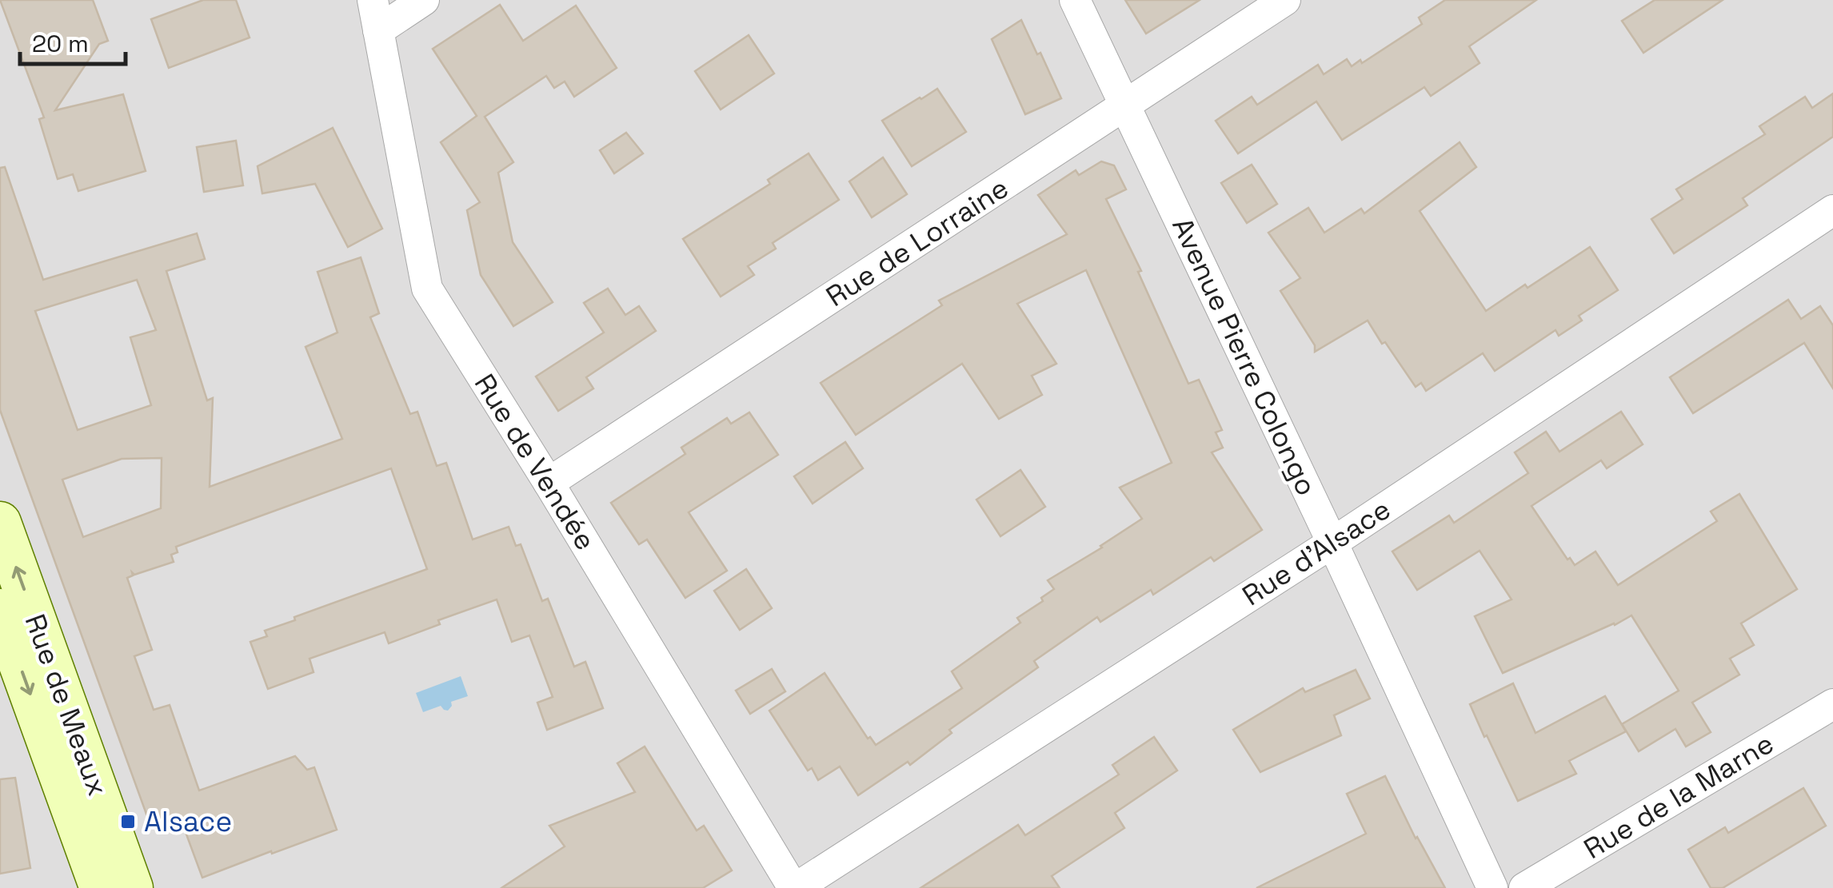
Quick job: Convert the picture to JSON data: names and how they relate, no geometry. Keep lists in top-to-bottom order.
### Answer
{
  "streets": {
    "main road": ["Rue de Meaux"],
    "street": [
      "Rue de Lorraine",
      "Avenue Pierre Colongo",
      "Rue de Vendée",
      "Rue d'Alsace",
      "Rue de la Marne"
    ]
  },
  "crossings": [
    ["Rue de Lorraine", "Avenue Pierre Colongo"],
    ["Rue de Lorraine", "Rue de Vendée"],
    ["Avenue Pierre Colongo", "Rue d'Alsace"],
    ["Rue de Vendée", "Rue d'Alsace"]
  ],
  "places": {
    "transit": ["Alsace"]
  },
  "scale_bar": "20 m"
}
